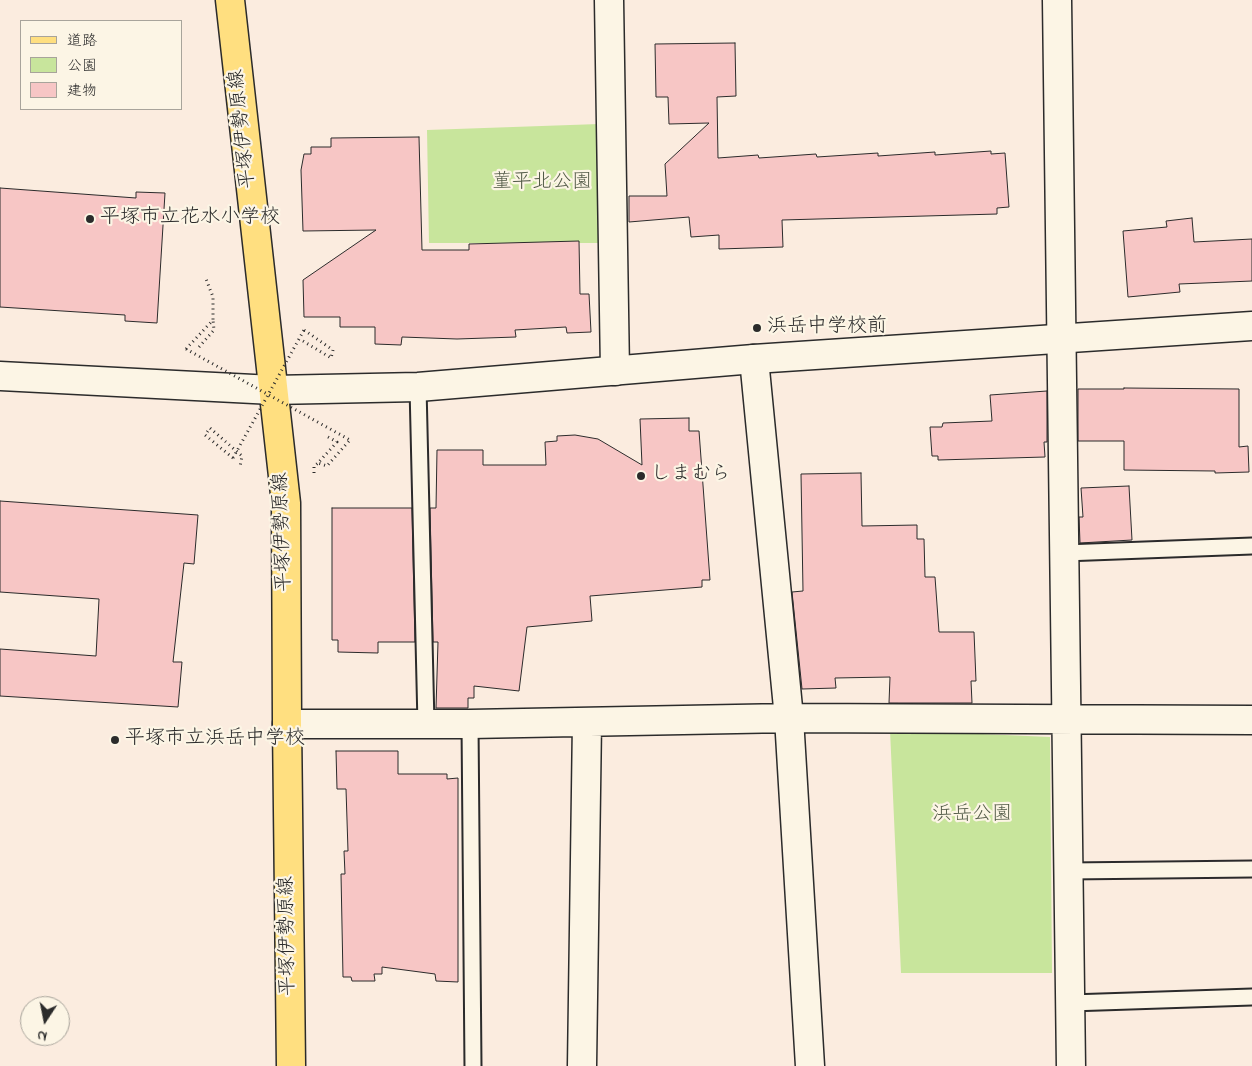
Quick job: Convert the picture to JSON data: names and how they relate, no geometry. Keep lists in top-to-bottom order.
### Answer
{
  "streets": {
    "main road": ["平塚伊勢原線"]
  },
  "parks": ["菫平北公園", "浜岳公園"],
  "places": [
    "平塚市立花水小学校",
    "浜岳中学校前",
    "しまむら",
    "平塚市立浜岳中学校"
  ],
  "legend": ["道路", "公園", "建物"],
  "north": "bottom"
}
